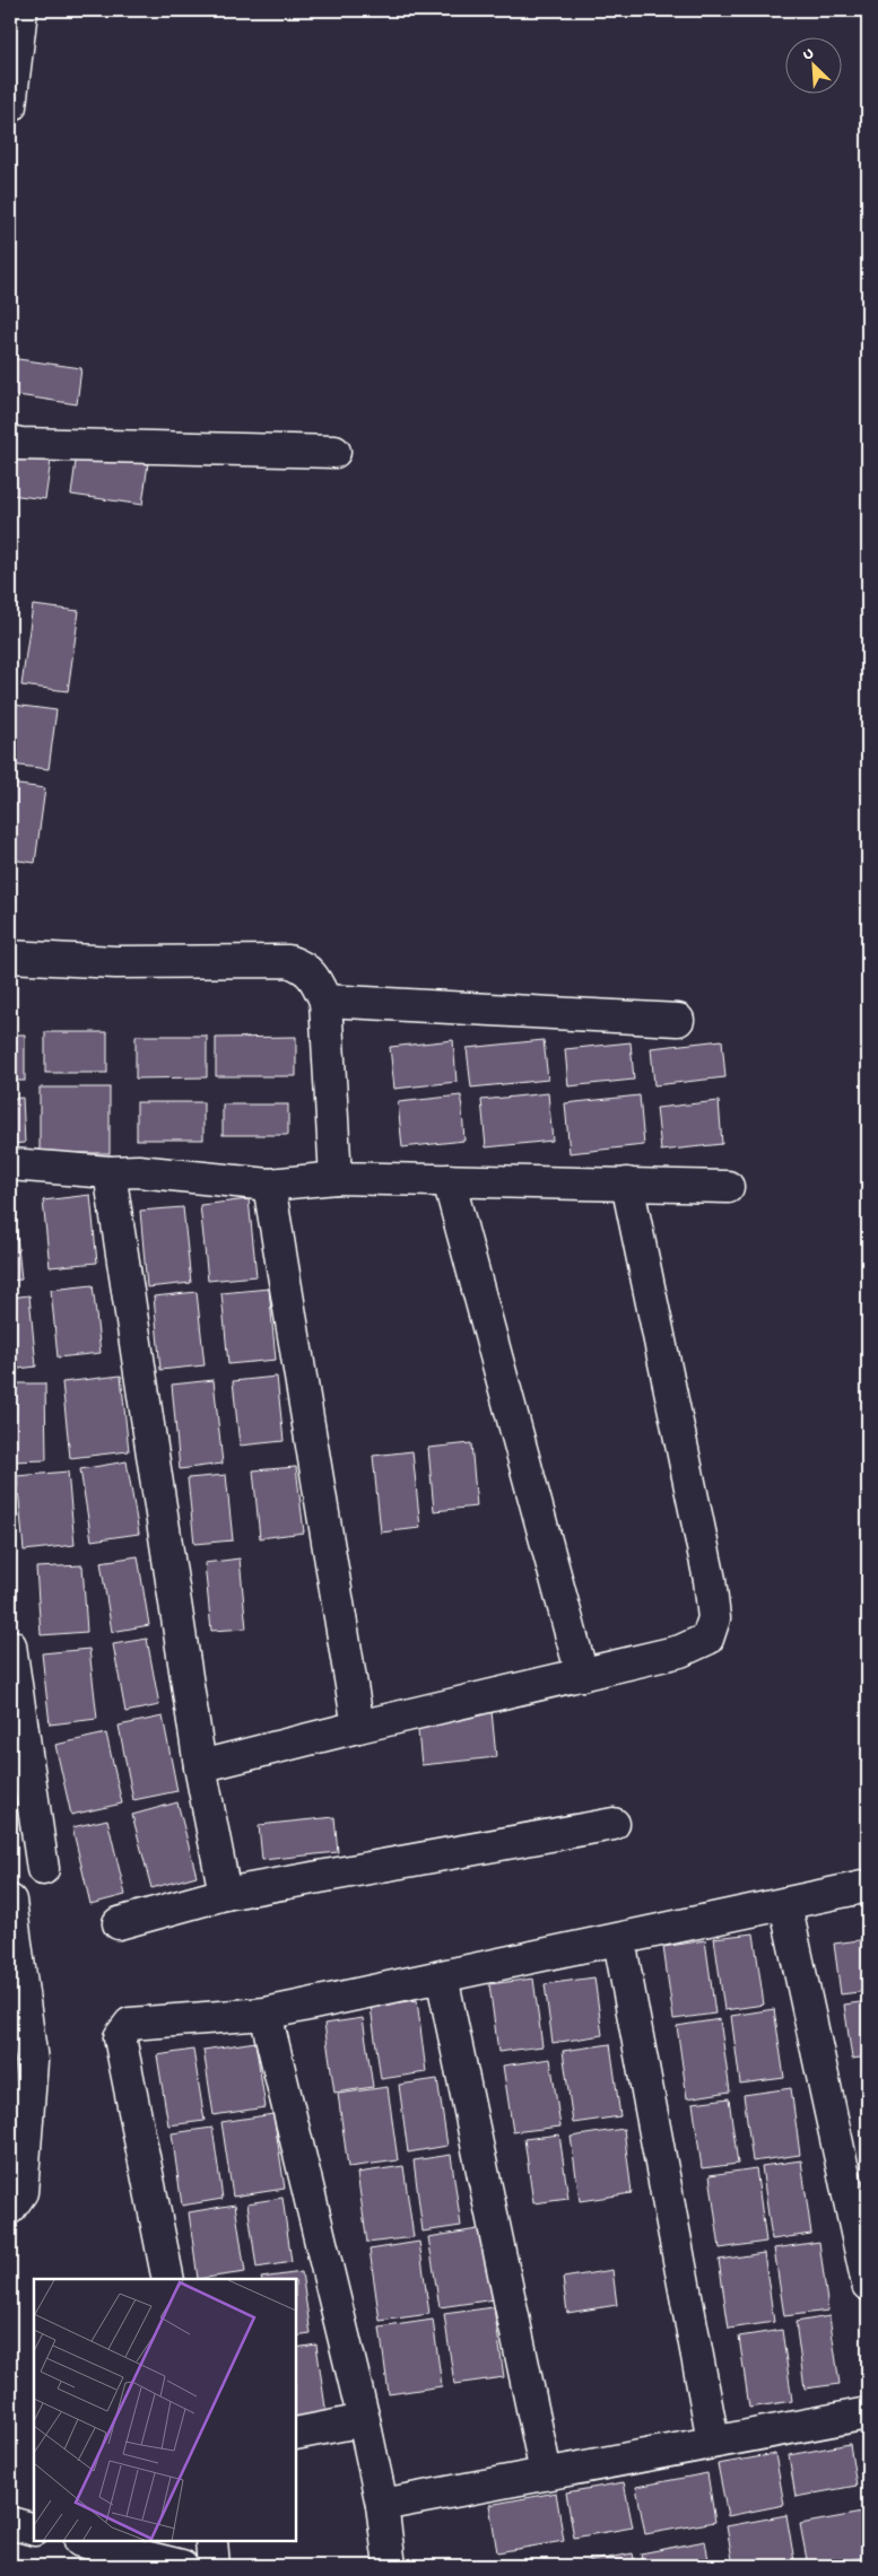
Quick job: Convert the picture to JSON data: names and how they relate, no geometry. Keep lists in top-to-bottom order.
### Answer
{
  "north": "top left"
}
